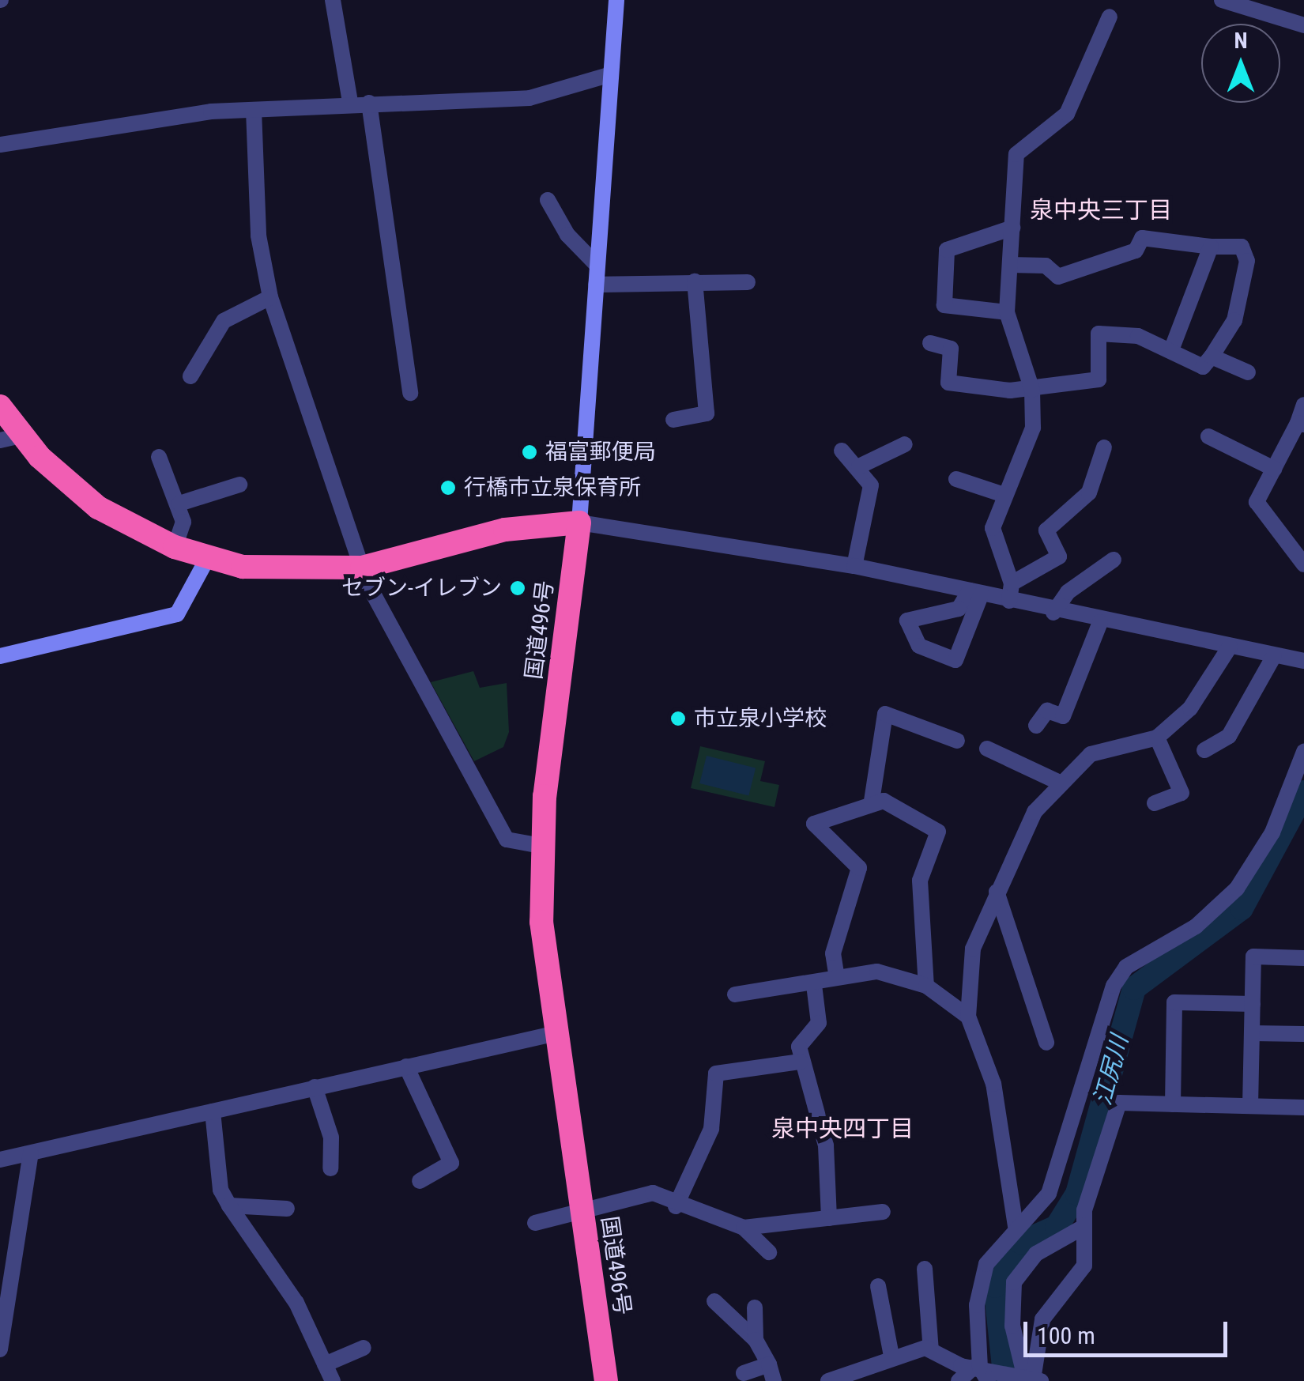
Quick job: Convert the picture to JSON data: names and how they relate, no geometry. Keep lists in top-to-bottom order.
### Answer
{
  "streets": {
    "highway": ["国道496号"]
  },
  "districts": ["泉中央三丁目", "泉中央四丁目"],
  "water": ["江尻川"],
  "places": [
    "福富郵便局",
    "行橋市立泉保育所",
    "セブン-イレブン",
    "市立泉小学校"
  ],
  "scale_bar": "100 m",
  "north": "top"
}
